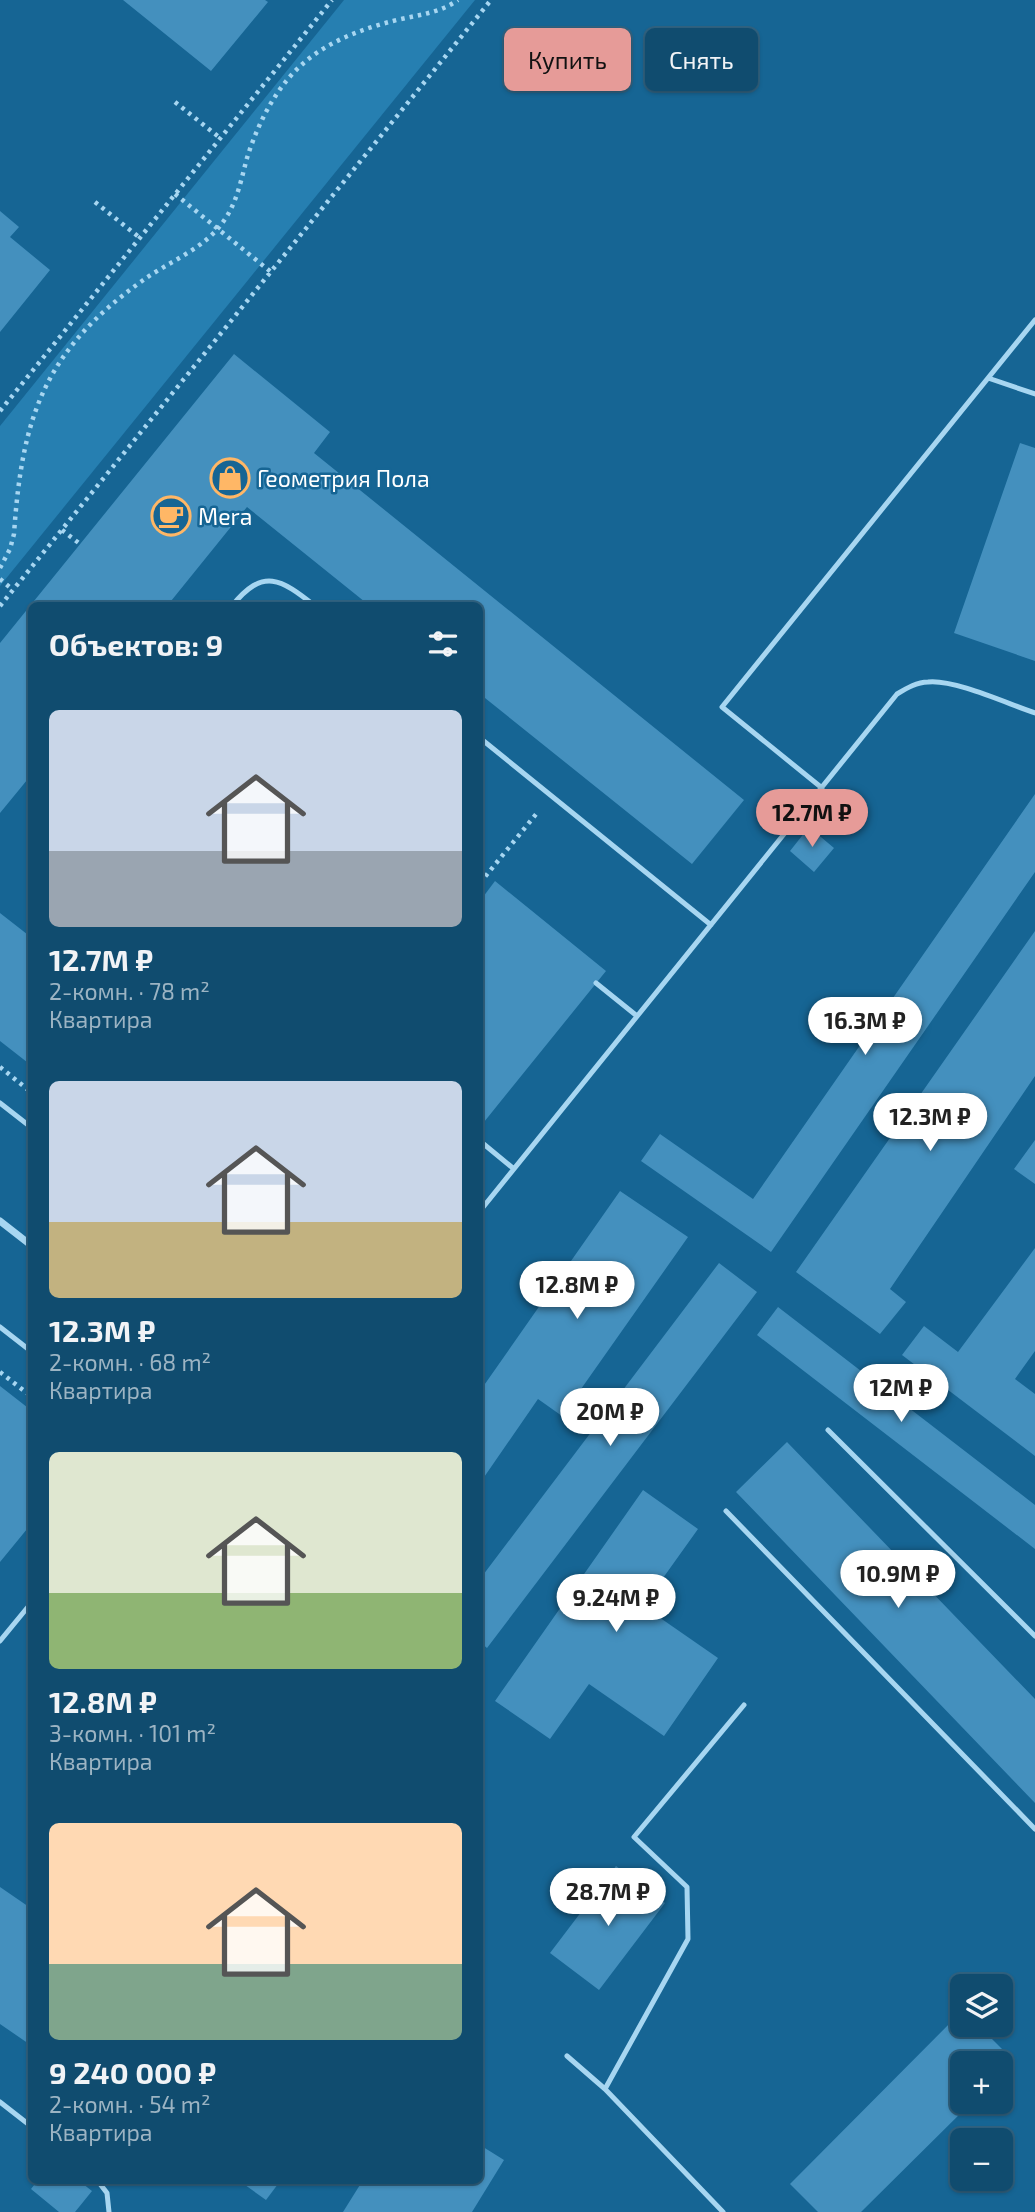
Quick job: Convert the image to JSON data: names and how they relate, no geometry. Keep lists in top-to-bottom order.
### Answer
{
  "places": {
    "shop": ["Геометрия Пола"],
    "cafe": ["Mera"]
  },
  "page": {
    "chip": ["Купить", "Снять"],
    "heading": "Объектов: 9",
    "list": [
      {
        "name": "12.7M ₽",
        "note": "2-комн. · 78 m² · Квартира"
      },
      {
        "name": "12.3M ₽",
        "note": "2-комн. · 68 m² · Квартира"
      },
      {
        "name": "12.8M ₽",
        "note": "3-комн. · 101 m² · Квартира"
      },
      {
        "name": "9 240 000 ₽",
        "note": "2-комн. · 54 m² · Квартира"
      }
    ],
    "price": [
      "12.7M ₽",
      "16.3M ₽",
      "12.3M ₽",
      "12.8M ₽",
      "12M ₽",
      "20M ₽",
      "10.9M ₽",
      "9.24M ₽",
      "28.7M ₽"
    ],
    "map_buttons": ["+", "−"]
  }
}
